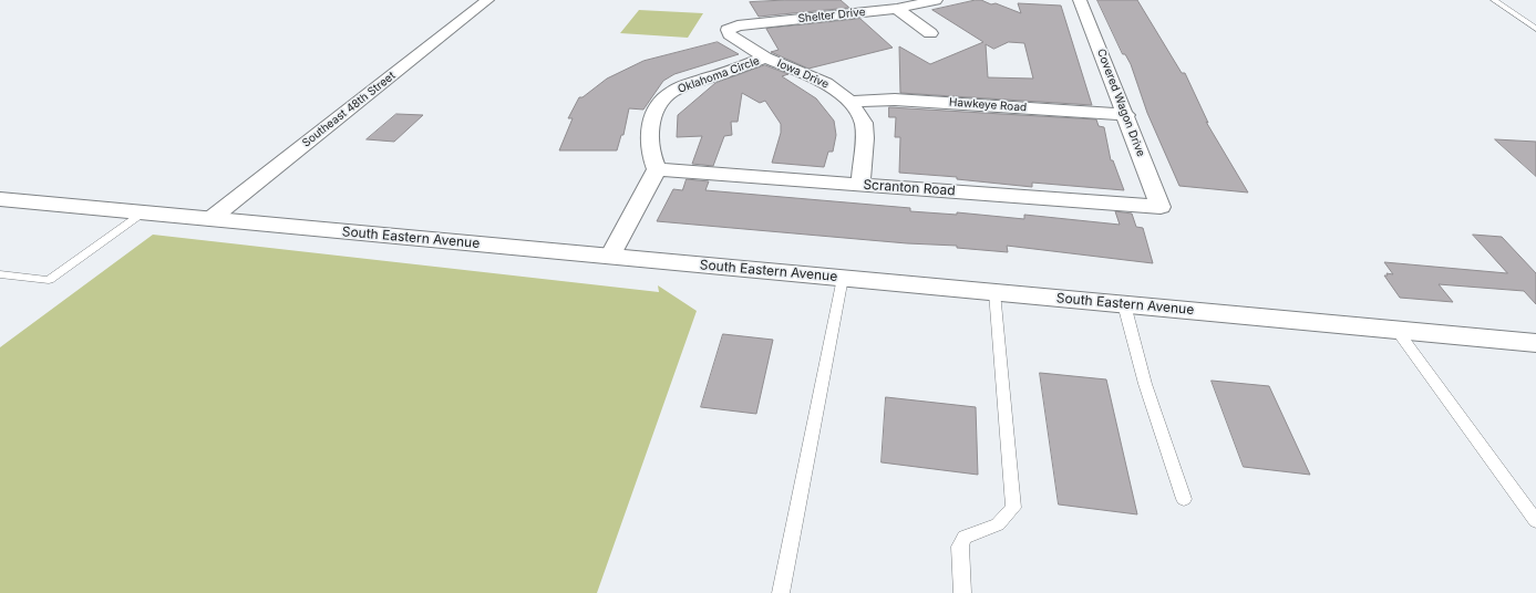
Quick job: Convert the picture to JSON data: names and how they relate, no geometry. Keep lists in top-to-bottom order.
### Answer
{
  "streets": {
    "street": [
      "Shelter Drive",
      "Iowa Drive",
      "Oklahoma Circle",
      "Covered Wagon Drive",
      "Hawkeye Road",
      "Southeast 48th Street",
      "Scranton Road",
      "South Eastern Avenue"
    ]
  },
  "crossings": [
    ["Shelter Drive", "Iowa Drive"],
    ["Iowa Drive", "Oklahoma Circle"],
    ["Iowa Drive", "Hawkeye Road"],
    ["Iowa Drive", "Scranton Road"],
    ["Oklahoma Circle", "Scranton Road"],
    ["Covered Wagon Drive", "Hawkeye Road"],
    ["Covered Wagon Drive", "Scranton Road"],
    ["Southeast 48th Street", "South Eastern Avenue"]
  ]
}
